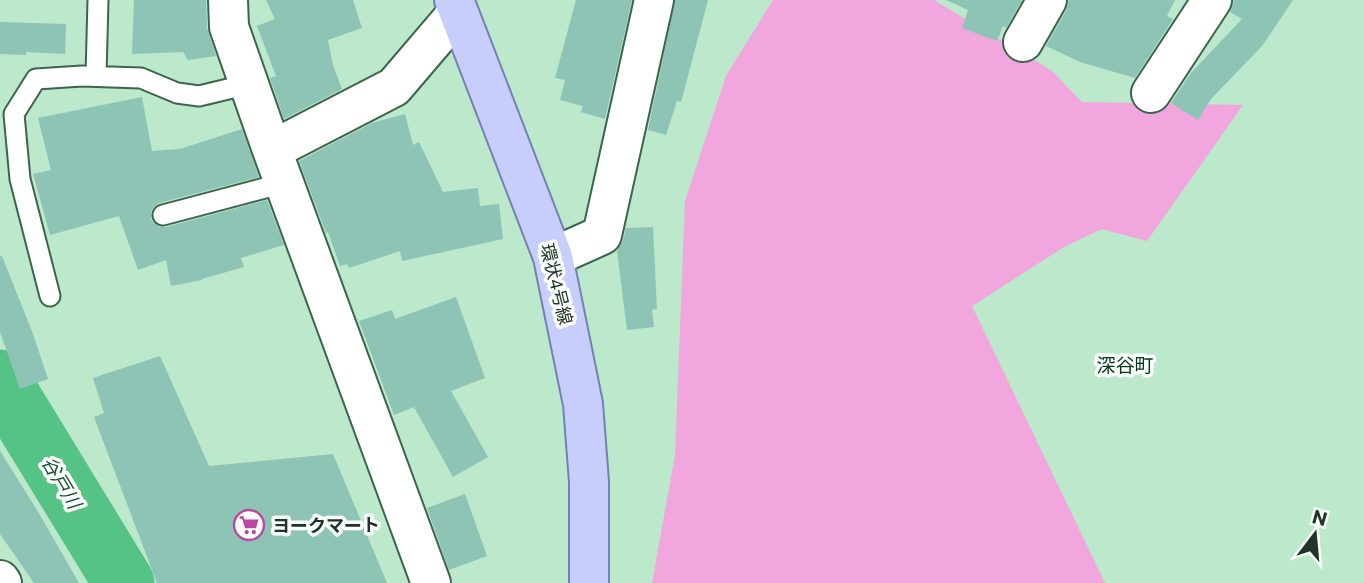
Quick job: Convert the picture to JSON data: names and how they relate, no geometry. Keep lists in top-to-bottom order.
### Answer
{
  "streets": {
    "main road": ["環状4号線"]
  },
  "districts": ["深谷町"],
  "water": ["谷戸川"],
  "places": {
    "supermarket": ["ヨークマート"]
  },
  "north": "top"
}
